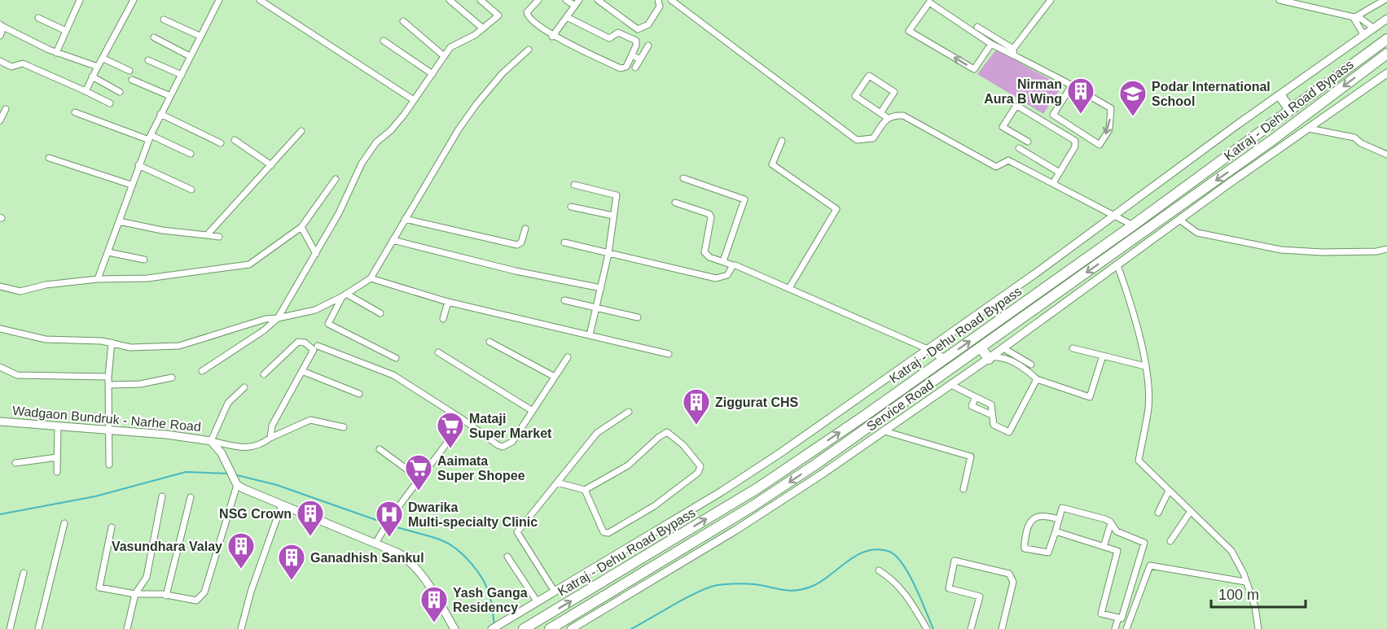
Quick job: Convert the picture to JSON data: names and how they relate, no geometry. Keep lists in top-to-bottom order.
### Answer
{
  "streets": {
    "highway": ["Katraj - Dehu Road Bypass"],
    "street": ["Service Road", "Wadgaon Bundruk - Narhe Road"]
  },
  "places": {
    "building": [
      "Nirman Aura B Wing",
      "Ziggurat CHS",
      "NSG Crown",
      "Vasundhara Valay",
      "Ganadhish Sankul",
      "Yash Ganga Residency"
    ],
    "school or university": ["Podar International School"],
    "supermarket": ["Mataji Super Market", "Aaimata Super Shopee"],
    "hospital": ["Dwarika Multi-specialty Clinic"]
  },
  "scale_bar": "100 m"
}
